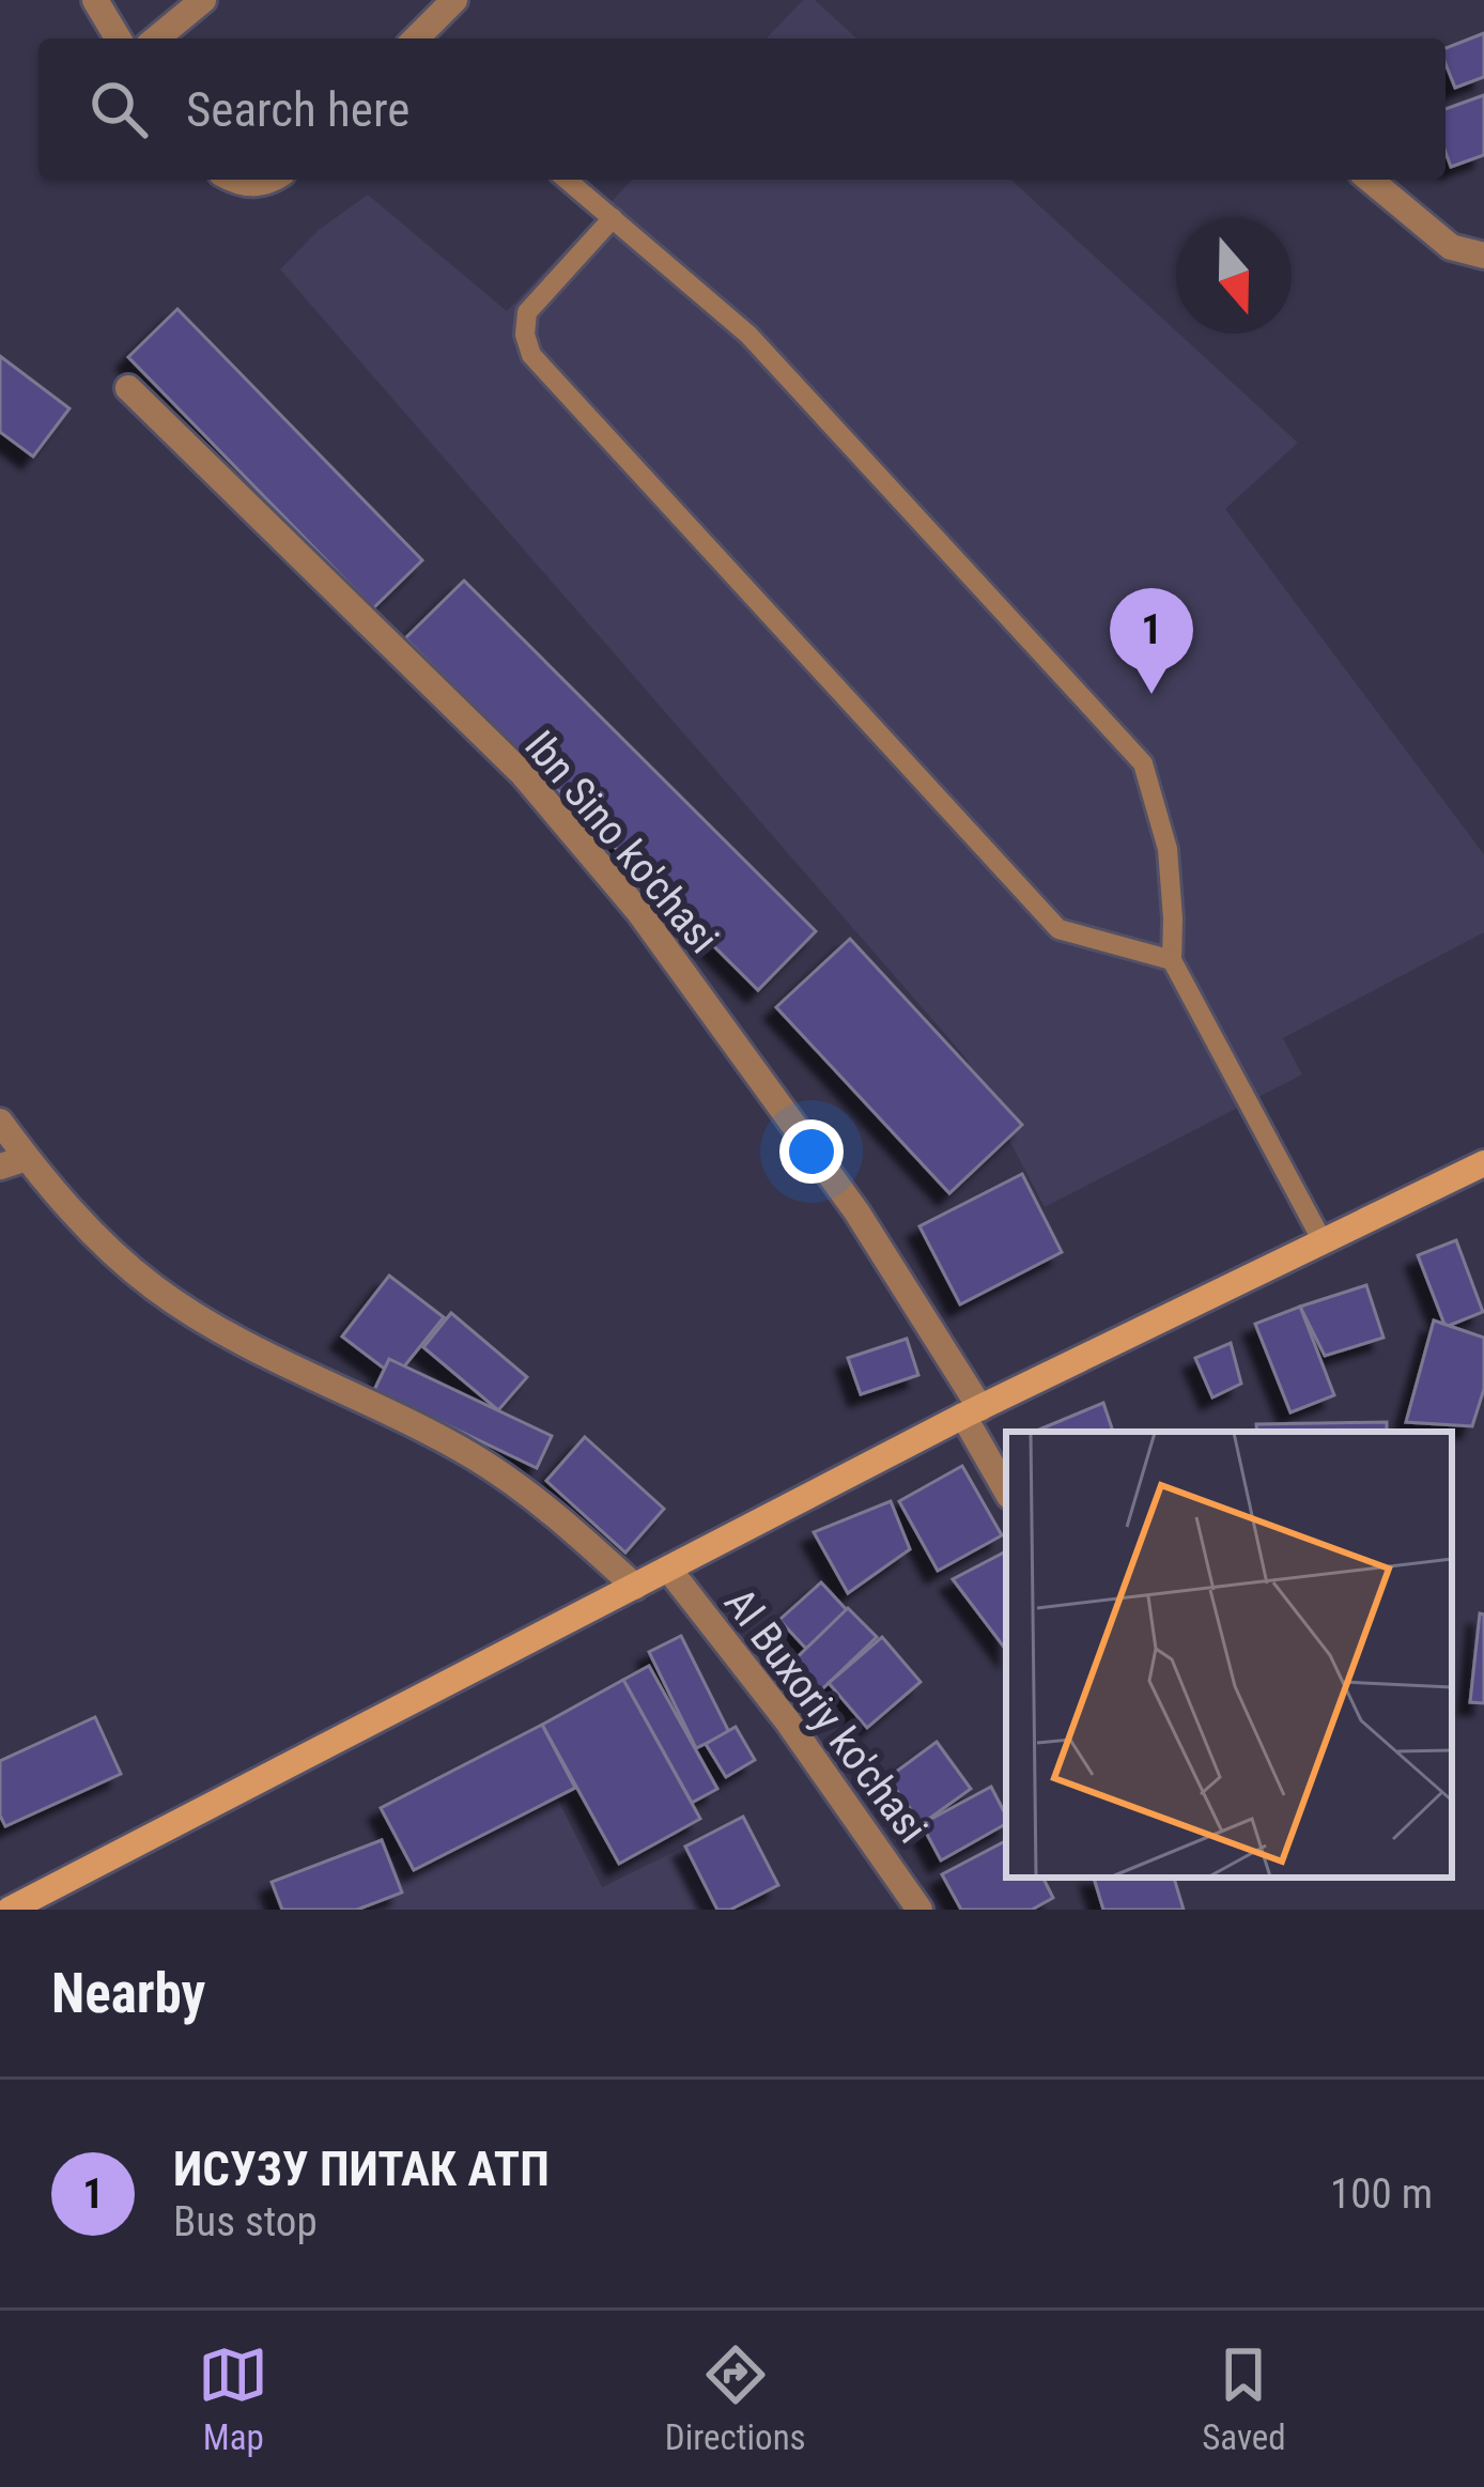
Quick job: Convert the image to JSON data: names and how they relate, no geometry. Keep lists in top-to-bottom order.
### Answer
{
  "streets": {
    "street": ["Ibn Sino ko'chasi", "Al Buxoriy ko'chasi"]
  },
  "north": "bottom",
  "page": {
    "search": "Search here",
    "pins": "1",
    "heading": "Nearby",
    "list": [
      {
        "mark": "1",
        "name": "ИСУЗУ ПИТАК АТП",
        "note": "Bus stop",
        "value": "100 m"
      }
    ],
    "nav": ["Map", "Directions", "Saved"]
  }
}
